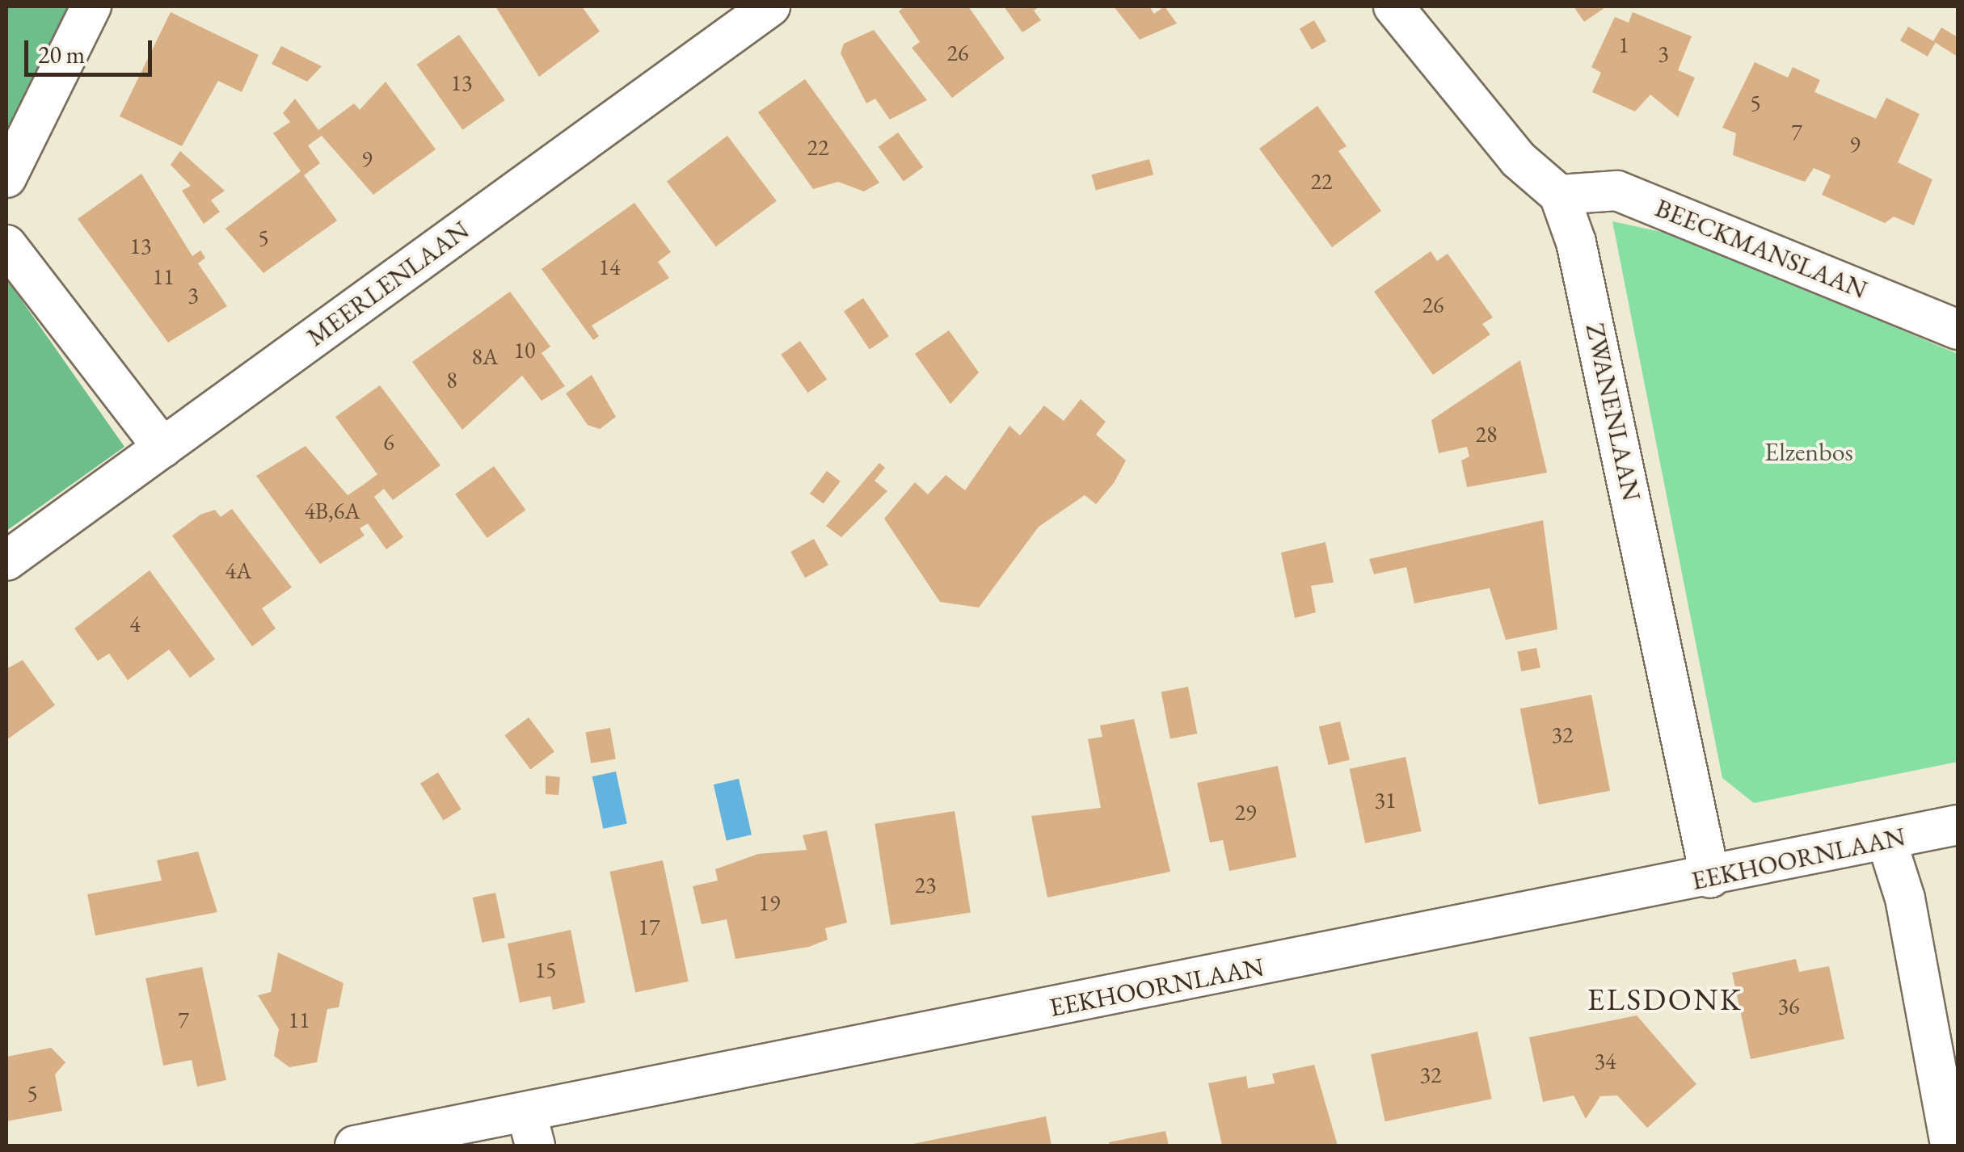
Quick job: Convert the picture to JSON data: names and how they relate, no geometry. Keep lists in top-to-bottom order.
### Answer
{
  "streets": {
    "street": [
      "BEECKMANSLAAN",
      "MEERLENLAAN",
      "ZWANENLAAN",
      "EEKHOORNLAAN"
    ]
  },
  "crossings": [
    ["BEECKMANSLAAN", "ZWANENLAAN"],
    ["ZWANENLAAN", "EEKHOORNLAAN"]
  ],
  "districts": ["ELSDONK"],
  "parks": ["Elzenbos"],
  "house_numbers": [
    "1",
    "26",
    "3",
    "13",
    "5",
    "7",
    "9",
    "22",
    "9",
    "22",
    "5",
    "13",
    "14",
    "11",
    "3",
    "26",
    "10",
    "8A",
    "8",
    "28",
    "6",
    "4B,6A",
    "4A",
    "4",
    "32",
    "31",
    "29",
    "23",
    "19",
    "17",
    "15",
    "36",
    "7",
    "11",
    "34",
    "32",
    "5"
  ],
  "scale_bar": "20 m"
}
